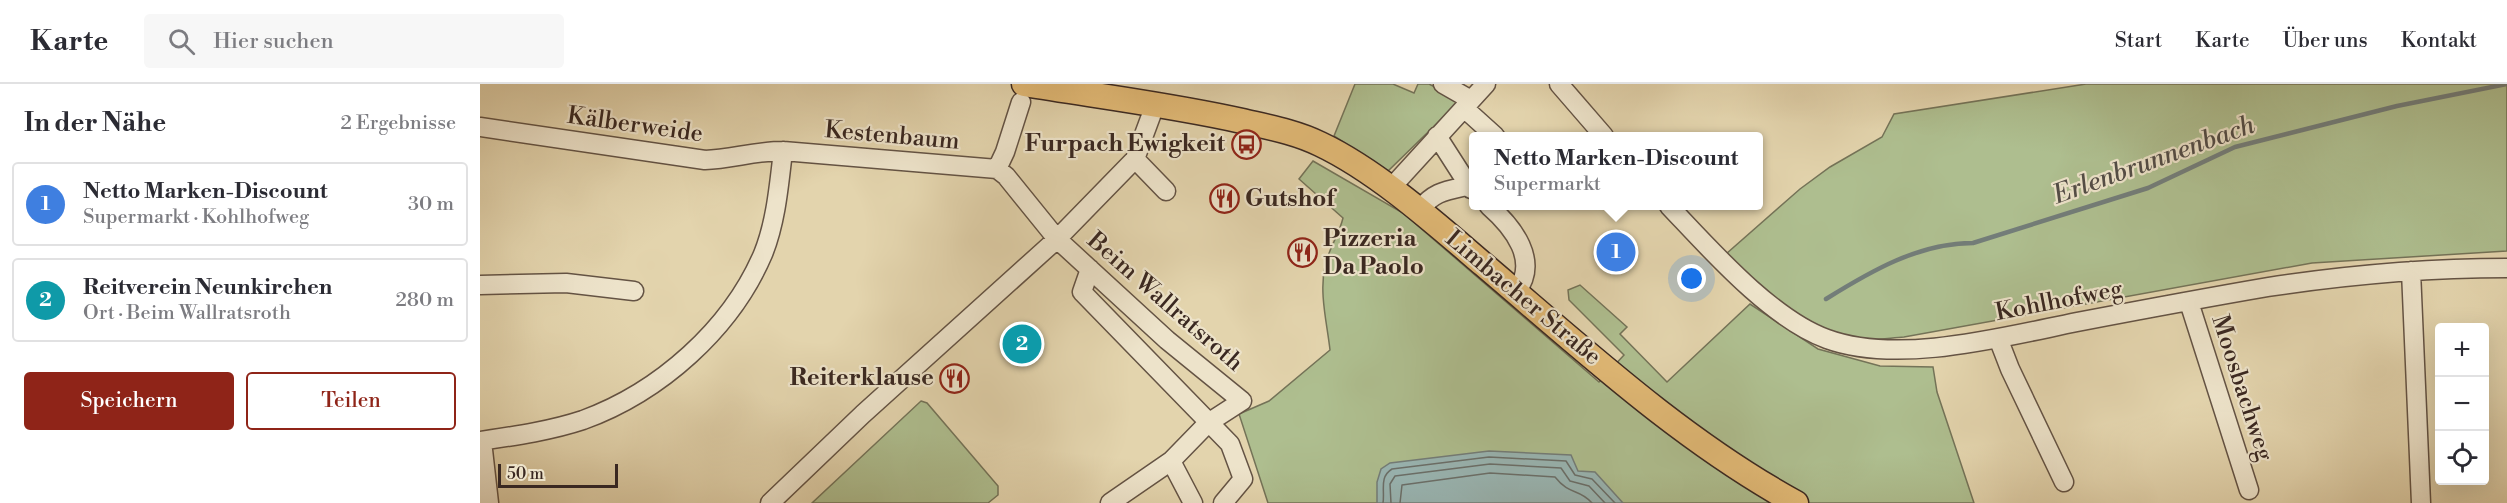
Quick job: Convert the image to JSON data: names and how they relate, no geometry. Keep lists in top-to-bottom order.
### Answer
{
  "streets": {
    "main road": ["Limbacher Straße"],
    "street": [
      "Kälberweide",
      "Kestenbaum",
      "Kohlhofweg",
      "Beim Wallratsroth",
      "Moosbachweg"
    ]
  },
  "crossings": [
    ["Kälberweide", "Kestenbaum"],
    ["Limbacher Straße", "Beim Wallratsroth"],
    ["Kohlhofweg", "Moosbachweg"]
  ],
  "water": ["Erlenbrunnenbach"],
  "places": {
    "bus stop": ["Furpach Ewigkeit"],
    "restaurant": ["Gutshof", "Pizzeria Da Paolo", "Reiterklause"]
  },
  "scale_bar": "50 m",
  "page": {
    "header": "Karte",
    "search": "Hier suchen",
    "nav": [
      "Start",
      "Karte",
      "Über uns",
      "Kontakt"
    ],
    "heading": ["In der Nähe", "2 Ergebnisse"],
    "popup": ["Netto Marken-Discount", "Supermarkt"],
    "list": [
      {
        "mark": "1",
        "name": "Netto Marken-Discount",
        "note": "Supermarkt · Kohlhofweg",
        "value": "30 m"
      },
      {
        "mark": "2",
        "name": "Reitverein Neunkirchen",
        "note": "Ort · Beim Wallratsroth",
        "value": "280 m"
      }
    ],
    "pins": ["1", "2"],
    "map_buttons": ["+", "−"],
    "buttons": ["Speichern", "Teilen"],
    "scale": "50 m"
  }
}
